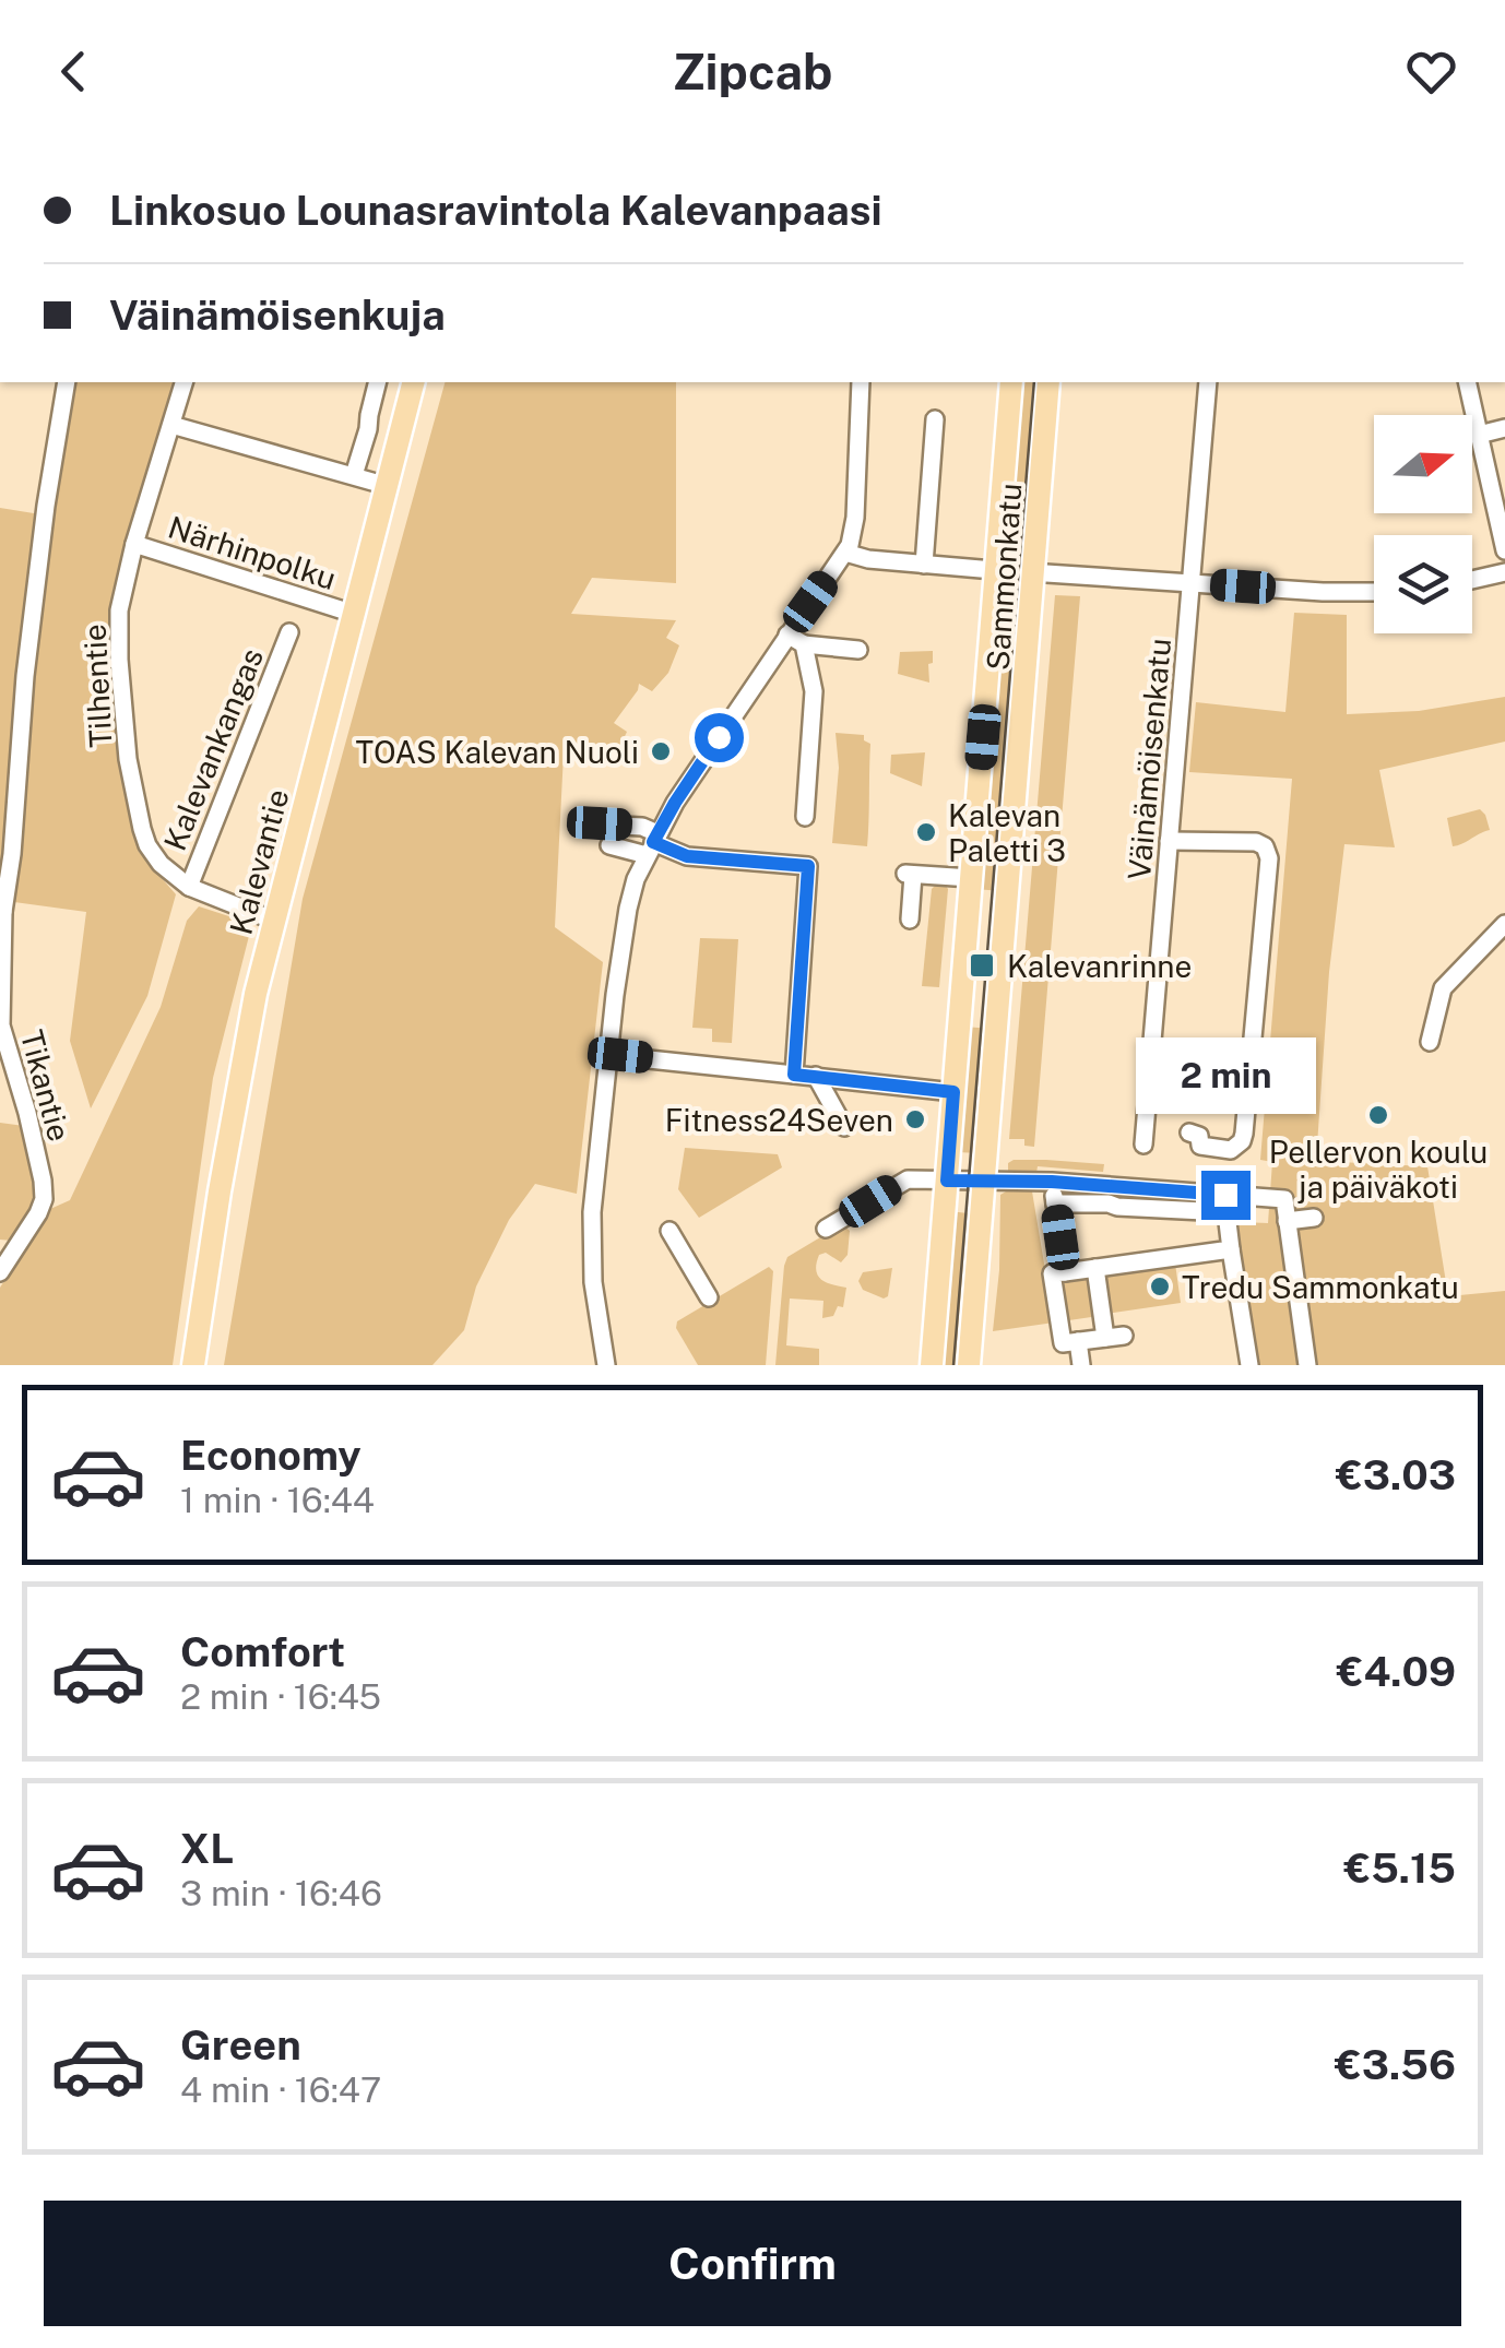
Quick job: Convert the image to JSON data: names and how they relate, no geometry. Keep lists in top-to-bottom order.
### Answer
{
  "streets": {
    "main road": ["Sammonkatu", "Kalevantie"],
    "street": [
      "Närhinpolku",
      "Tilhentie",
      "Kalevankangas",
      "Väinämöisenkatu",
      "Tikantie"
    ]
  },
  "crossings": [
    ["Närhinpolku", "Tilhentie"],
    ["Närhinpolku", "Kalevantie"],
    ["Tilhentie", "Kalevankangas"],
    ["Tilhentie", "Kalevantie"]
  ],
  "places": {
    "other": [
      "TOAS Kalevan Nuoli",
      "Kalevan Paletti 3",
      "Pellervon koulu ja päiväkoti",
      "Fitness24Seven",
      "Tredu Sammonkatu"
    ],
    "transit": ["Kalevanrinne"]
  },
  "north": "right",
  "page": {
    "header": "Zipcab",
    "banner": ["Linkosuo Lounasravintola Kalevanpaasi", "Väinämöisenkuja"],
    "bubble": "2 min",
    "list": [
      {
        "name": "Economy",
        "note": "1 min · 16:44",
        "value": "€3.03"
      },
      {
        "name": "Comfort",
        "note": "2 min · 16:45",
        "value": "€4.09"
      },
      {
        "name": "XL",
        "note": "3 min · 16:46",
        "value": "€5.15"
      },
      {
        "name": "Green",
        "note": "4 min · 16:47",
        "value": "€3.56"
      }
    ],
    "buttons": "Confirm"
  }
}
